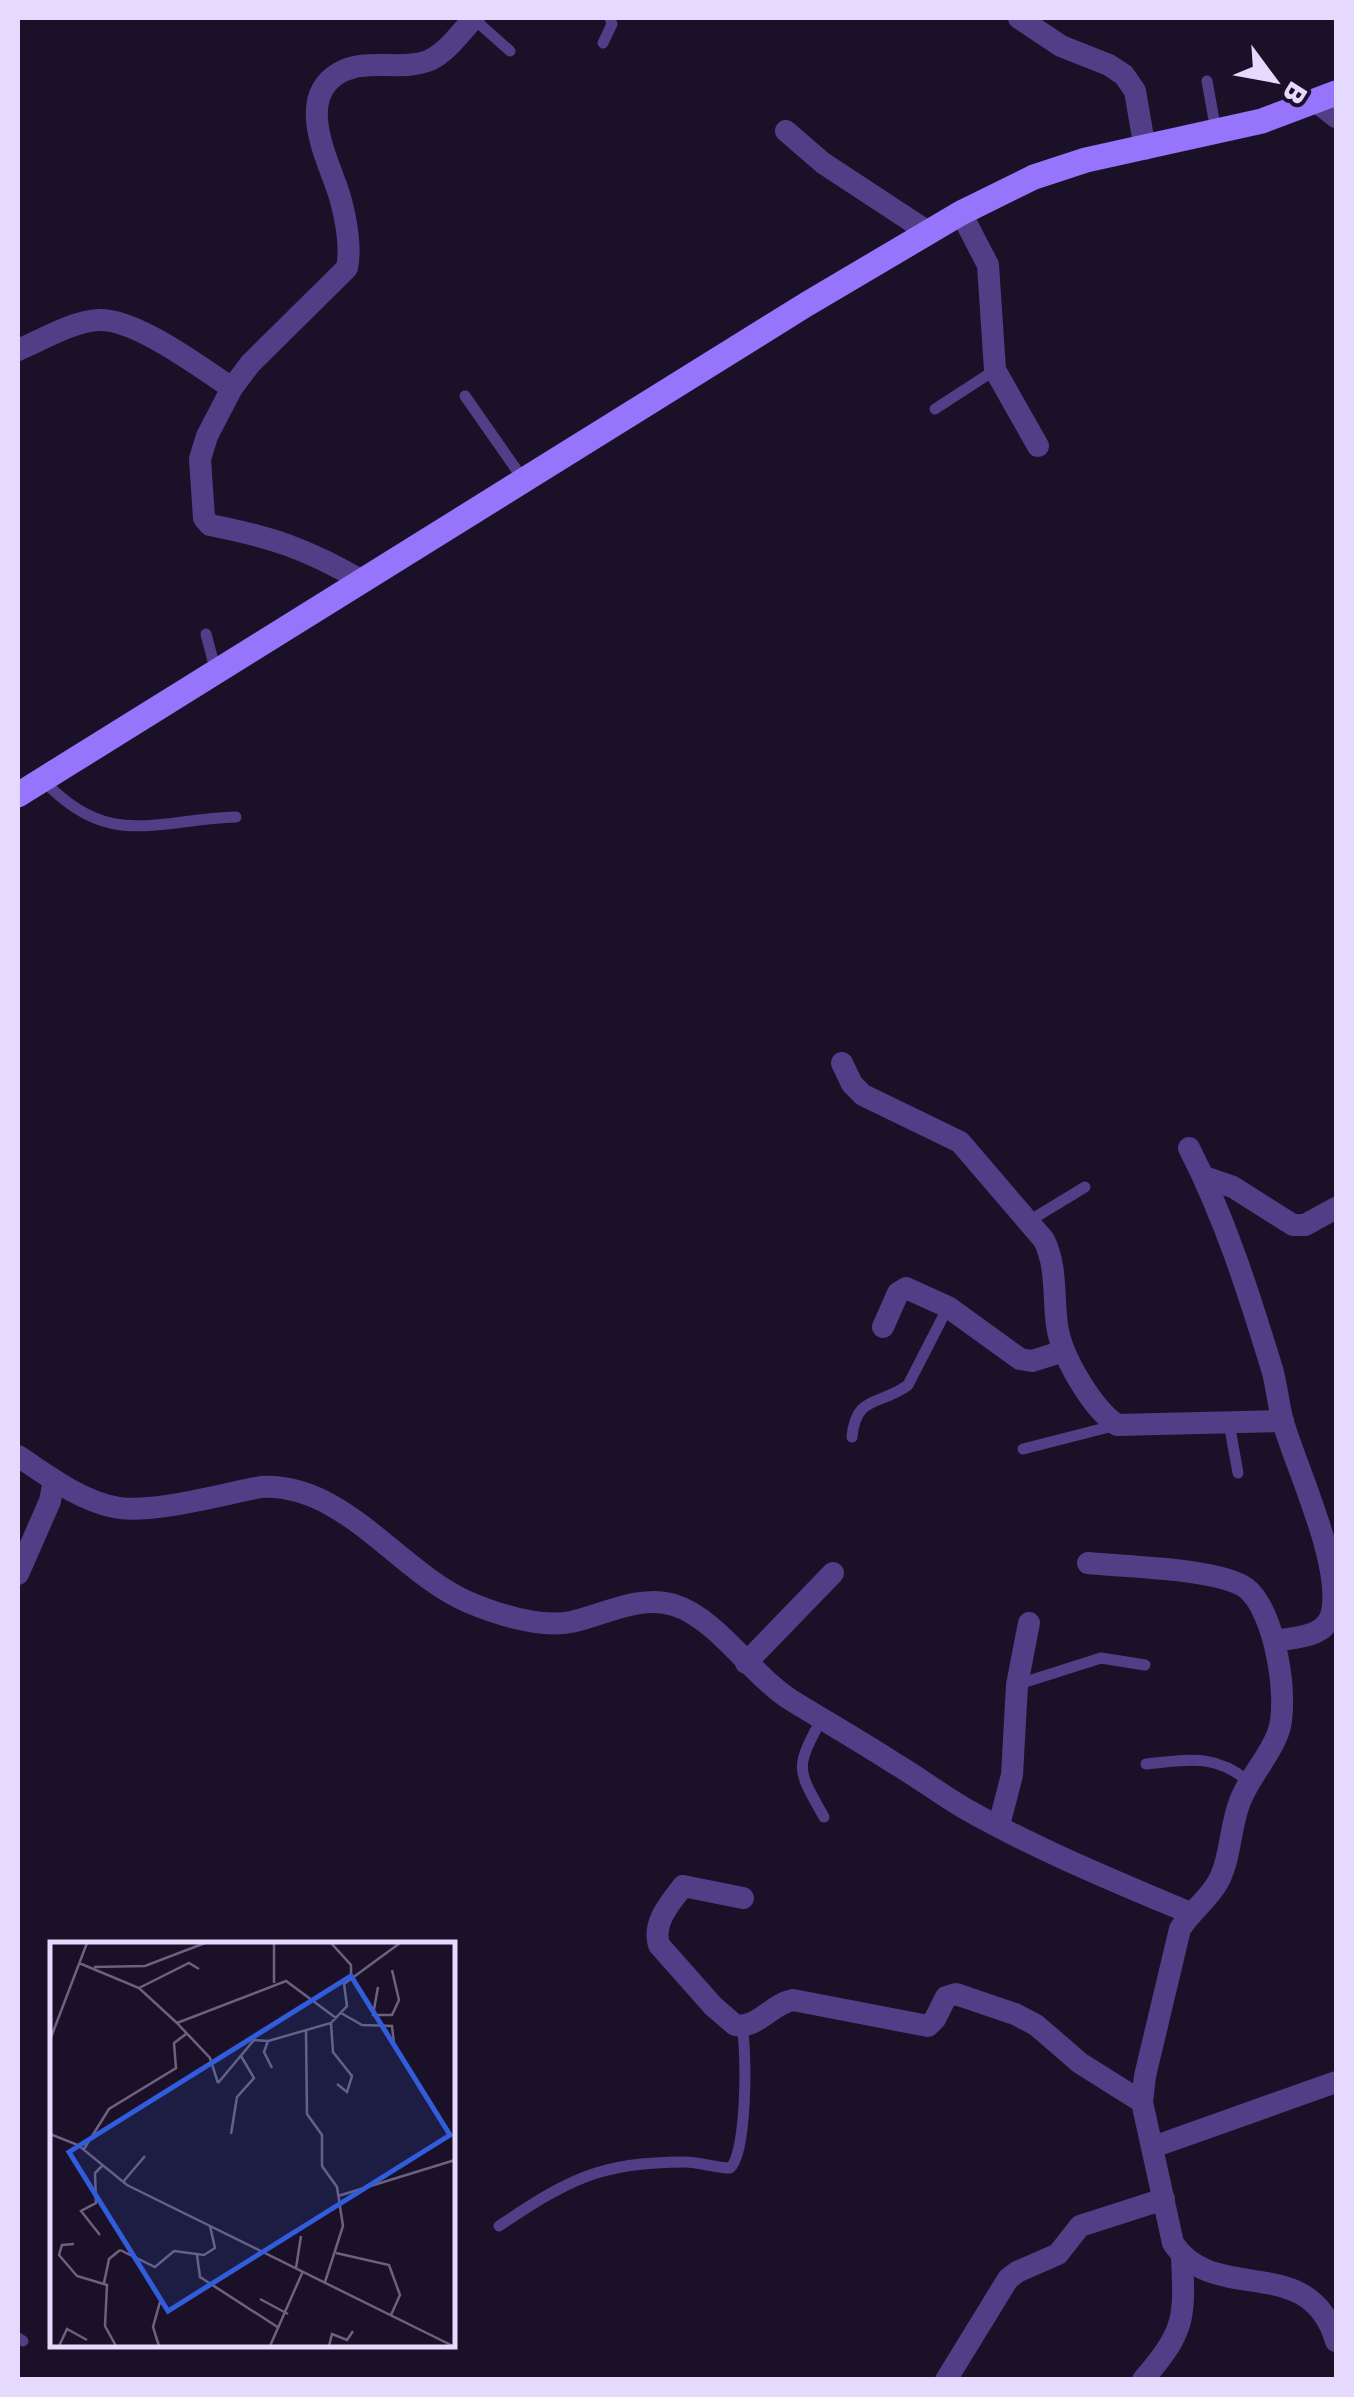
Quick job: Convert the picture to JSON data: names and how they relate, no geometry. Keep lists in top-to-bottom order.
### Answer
{
  "north": "bottom right"
}
